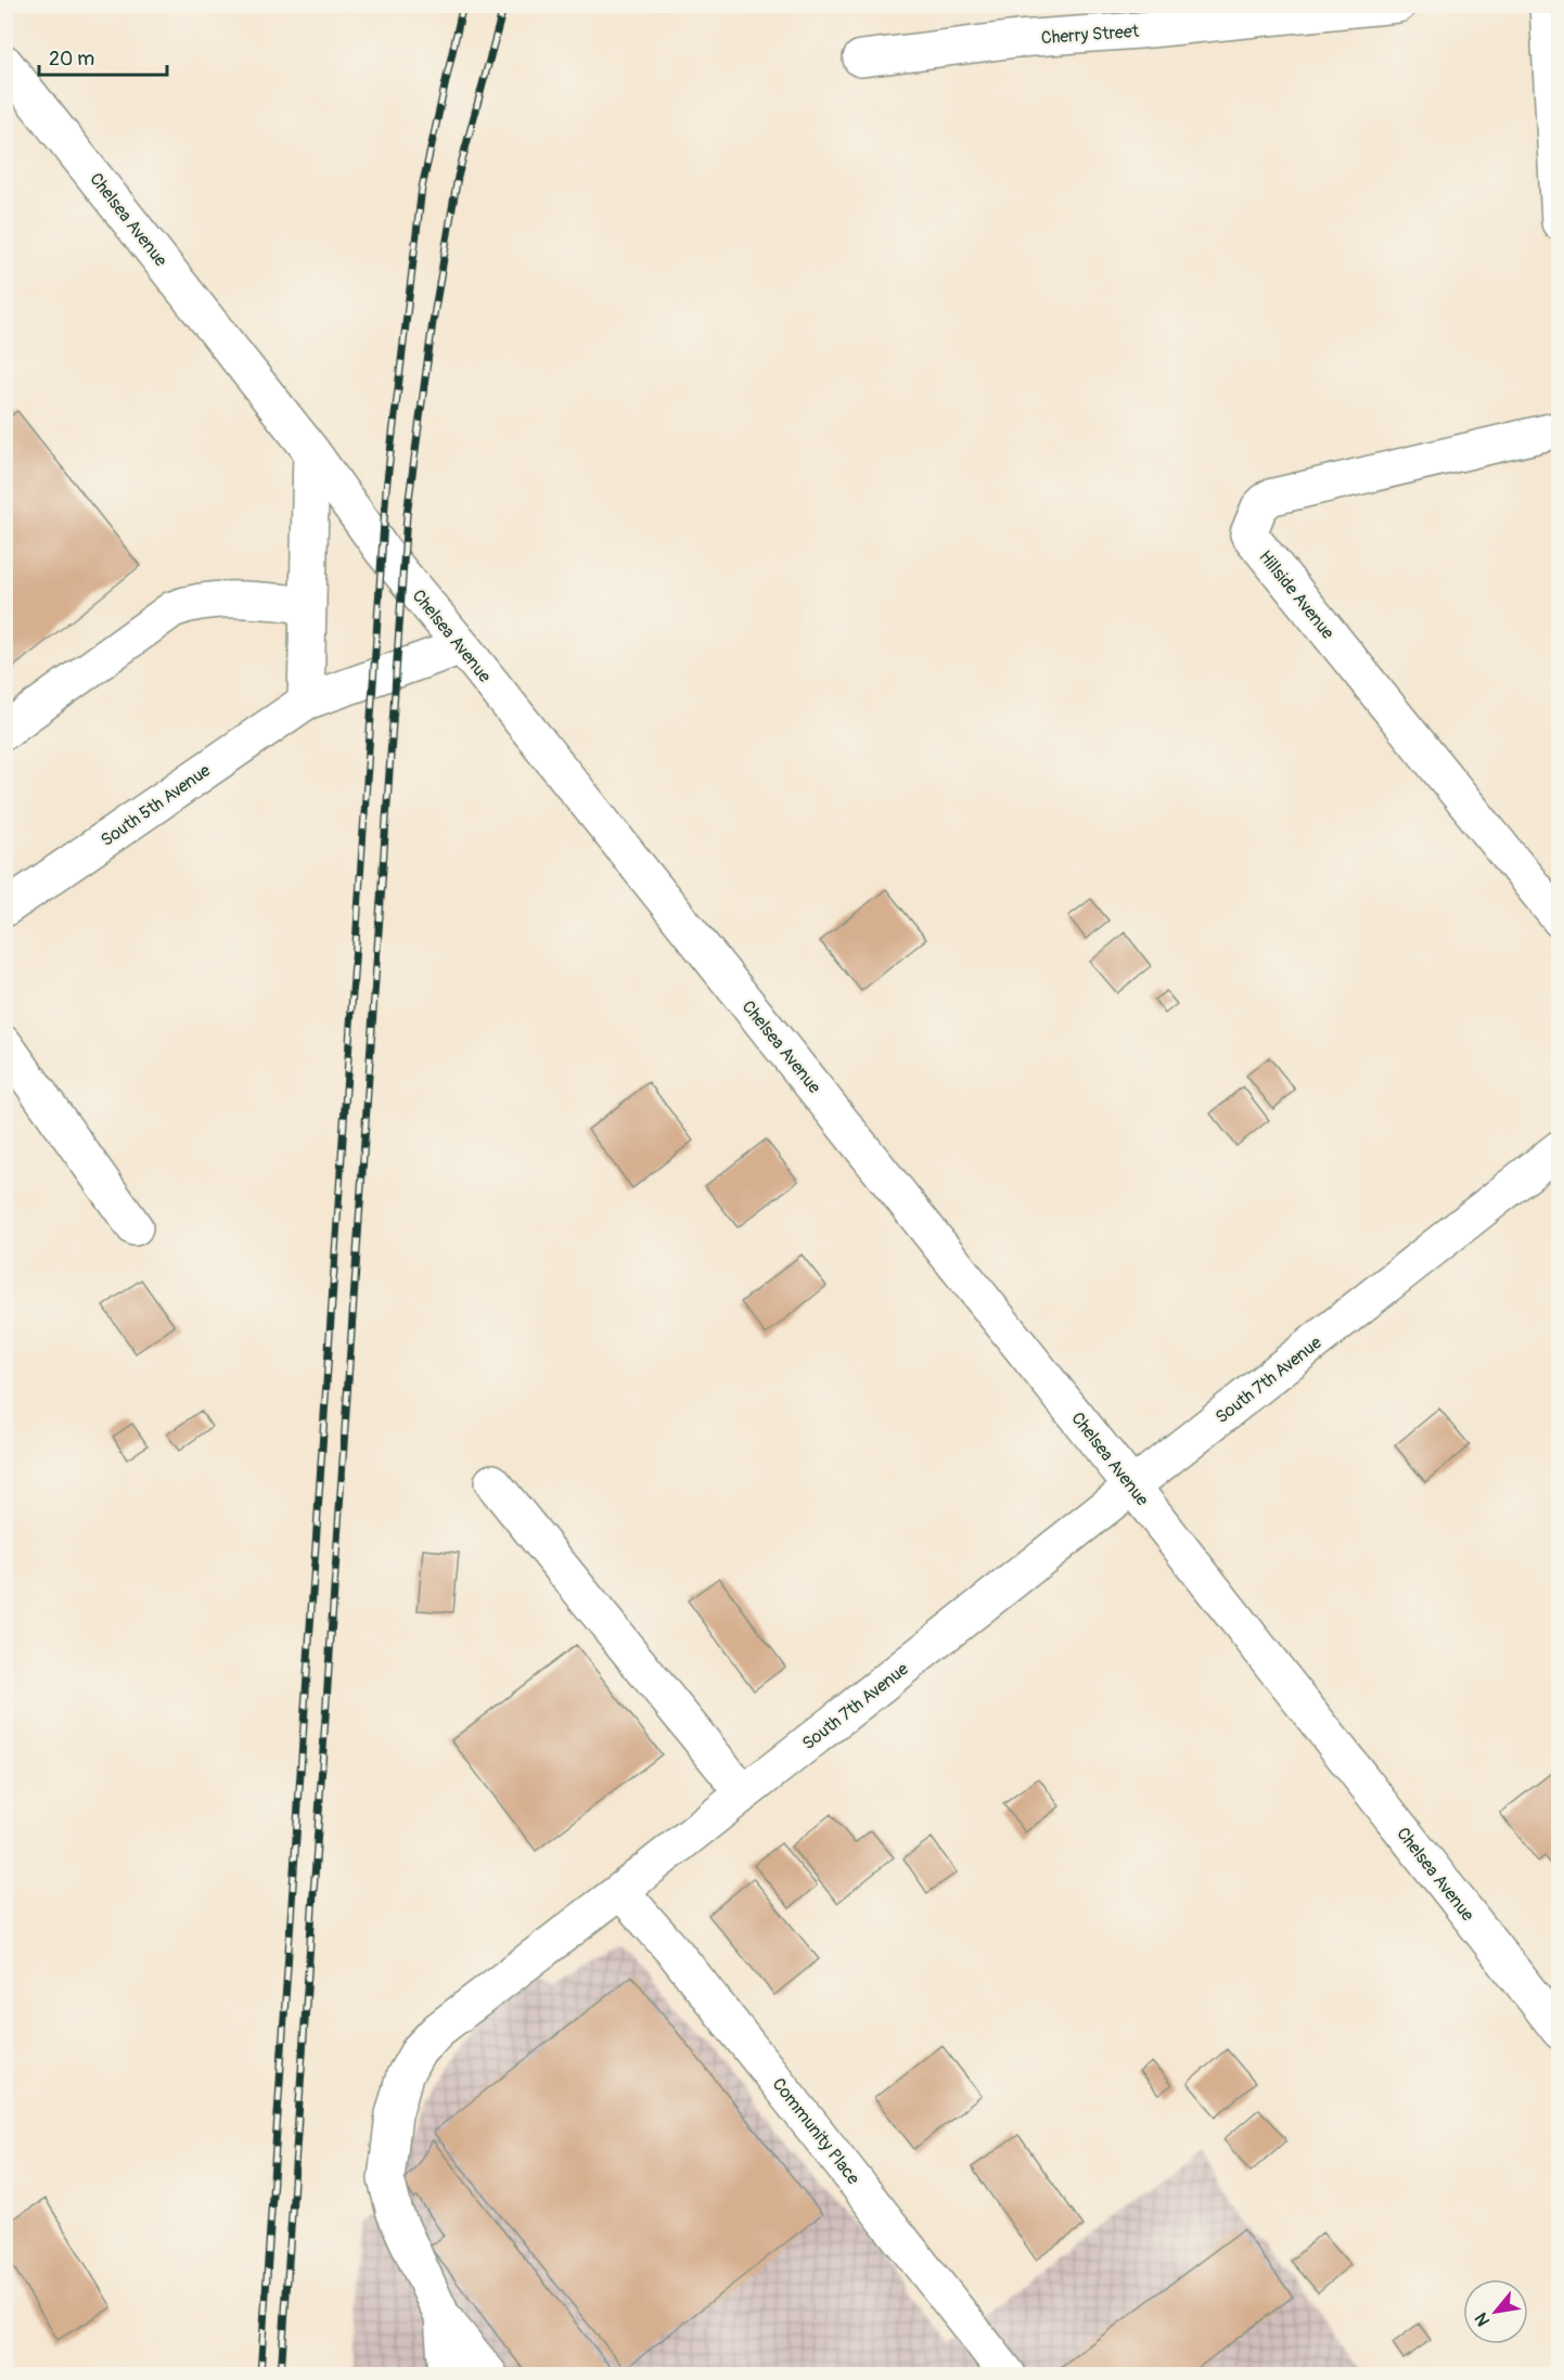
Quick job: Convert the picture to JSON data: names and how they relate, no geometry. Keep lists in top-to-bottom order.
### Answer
{
  "streets": {
    "street": [
      "Cherry Street",
      "Chelsea Avenue",
      "Hillside Avenue",
      "South 5th Avenue",
      "South 7th Avenue",
      "Community Place"
    ]
  },
  "crossings": [
    ["Chelsea Avenue", "South 5th Avenue"],
    ["Chelsea Avenue", "South 7th Avenue"],
    ["South 7th Avenue", "Community Place"]
  ],
  "scale_bar": "20 m",
  "north": "bottom left"
}
